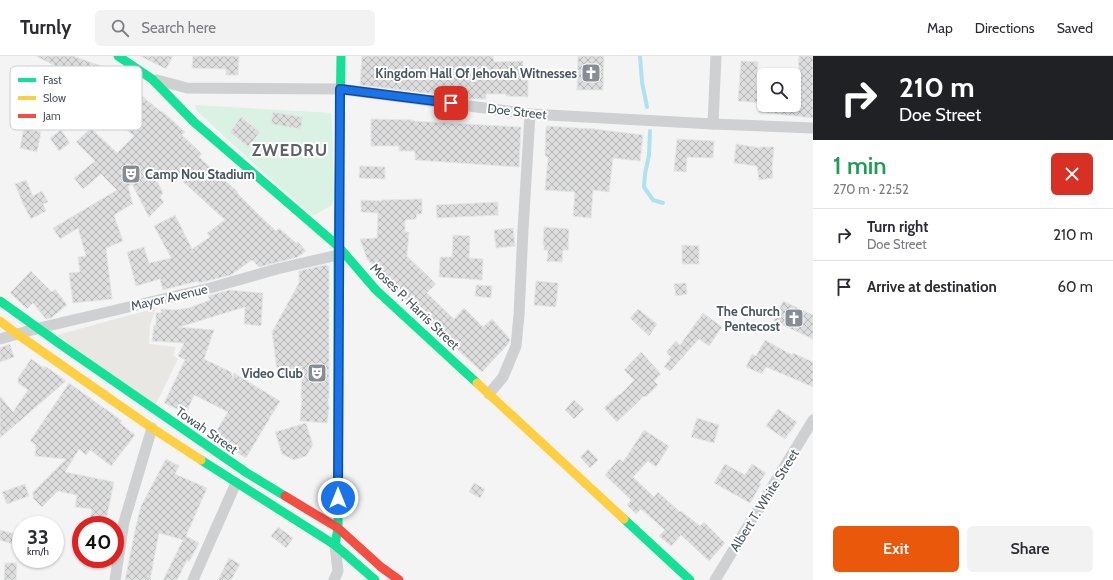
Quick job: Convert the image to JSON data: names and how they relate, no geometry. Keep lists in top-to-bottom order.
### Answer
{
  "streets": {
    "main road": ["Moses P. Harris Street", "Towah Street"],
    "street": ["Doe Street", "Mayor Avenue", "Albert T. White Street"]
  },
  "crossings": [
    ["Doe Street", "Moses P. Harris Street"],
    ["Mayor Avenue", "Moses P. Harris Street"],
    ["Mayor Avenue", "Towah Street"]
  ],
  "districts": ["ZWEDRU"],
  "places": {
    "church": ["Kingdom Hall Of Jehovah Witnesses", "The Church Pentecost"],
    "theatre": ["Camp Nou Stadium", "Video Club"]
  },
  "legend": ["Fast", "Slow", "Jam"],
  "page": {
    "header": "Turnly",
    "search": "Search here",
    "nav": ["Map", "Directions", "Saved"],
    "turn": ["210 m", "Doe Street"],
    "heading": ["1 min", "270 m · 22:52"],
    "list": [
      {
        "name": "Turn right",
        "note": "Doe Street",
        "value": "210 m"
      },
      {
        "name": "Arrive at destination",
        "value": "60 m"
      }
    ],
    "speed": "33 km/h",
    "limit": "40",
    "buttons": ["Exit", "Share"]
  }
}
